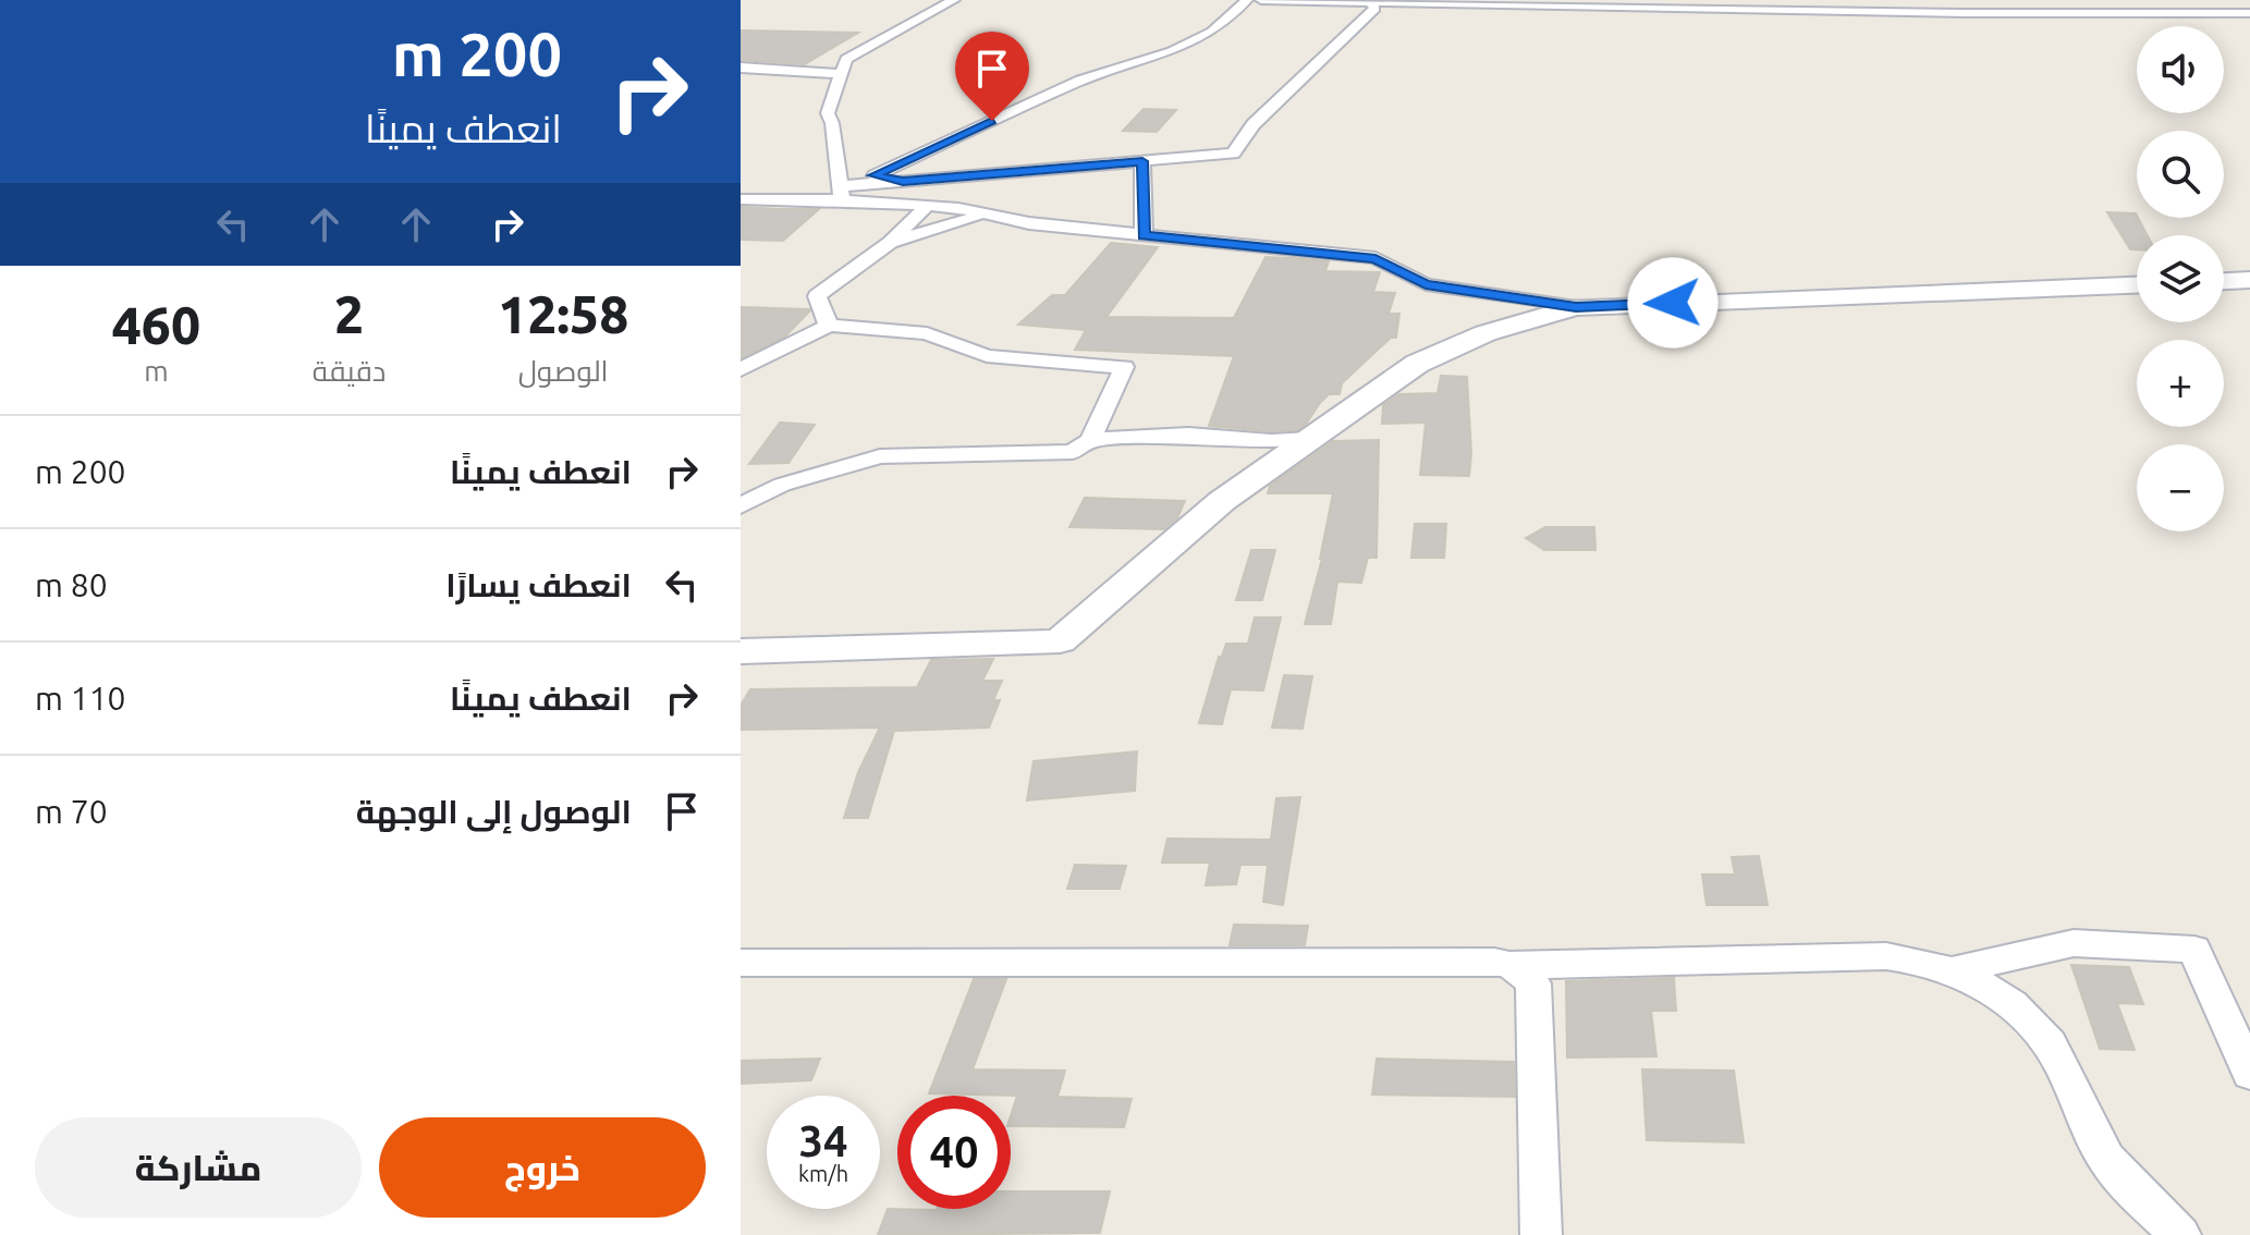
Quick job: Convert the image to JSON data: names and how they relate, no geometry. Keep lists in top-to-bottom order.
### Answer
{
  "page": {
    "turn": ["200 m", "انعطف يمينًا"],
    "map_buttons": ["+", "−"],
    "eta": [
      "12:58",
      "الوصول",
      "2",
      "دقيقة",
      "460",
      "m"
    ],
    "list": [
      {
        "name": "انعطف يمينًا",
        "value": "200 m"
      },
      {
        "name": "انعطف يسارًا",
        "value": "80 m"
      },
      {
        "name": "انعطف يمينًا",
        "value": "110 m"
      },
      {
        "name": "الوصول إلى الوجهة",
        "value": "70 m"
      }
    ],
    "speed": "34 km/h",
    "limit": "40",
    "buttons": ["خروج", "مشاركة"]
  }
}
